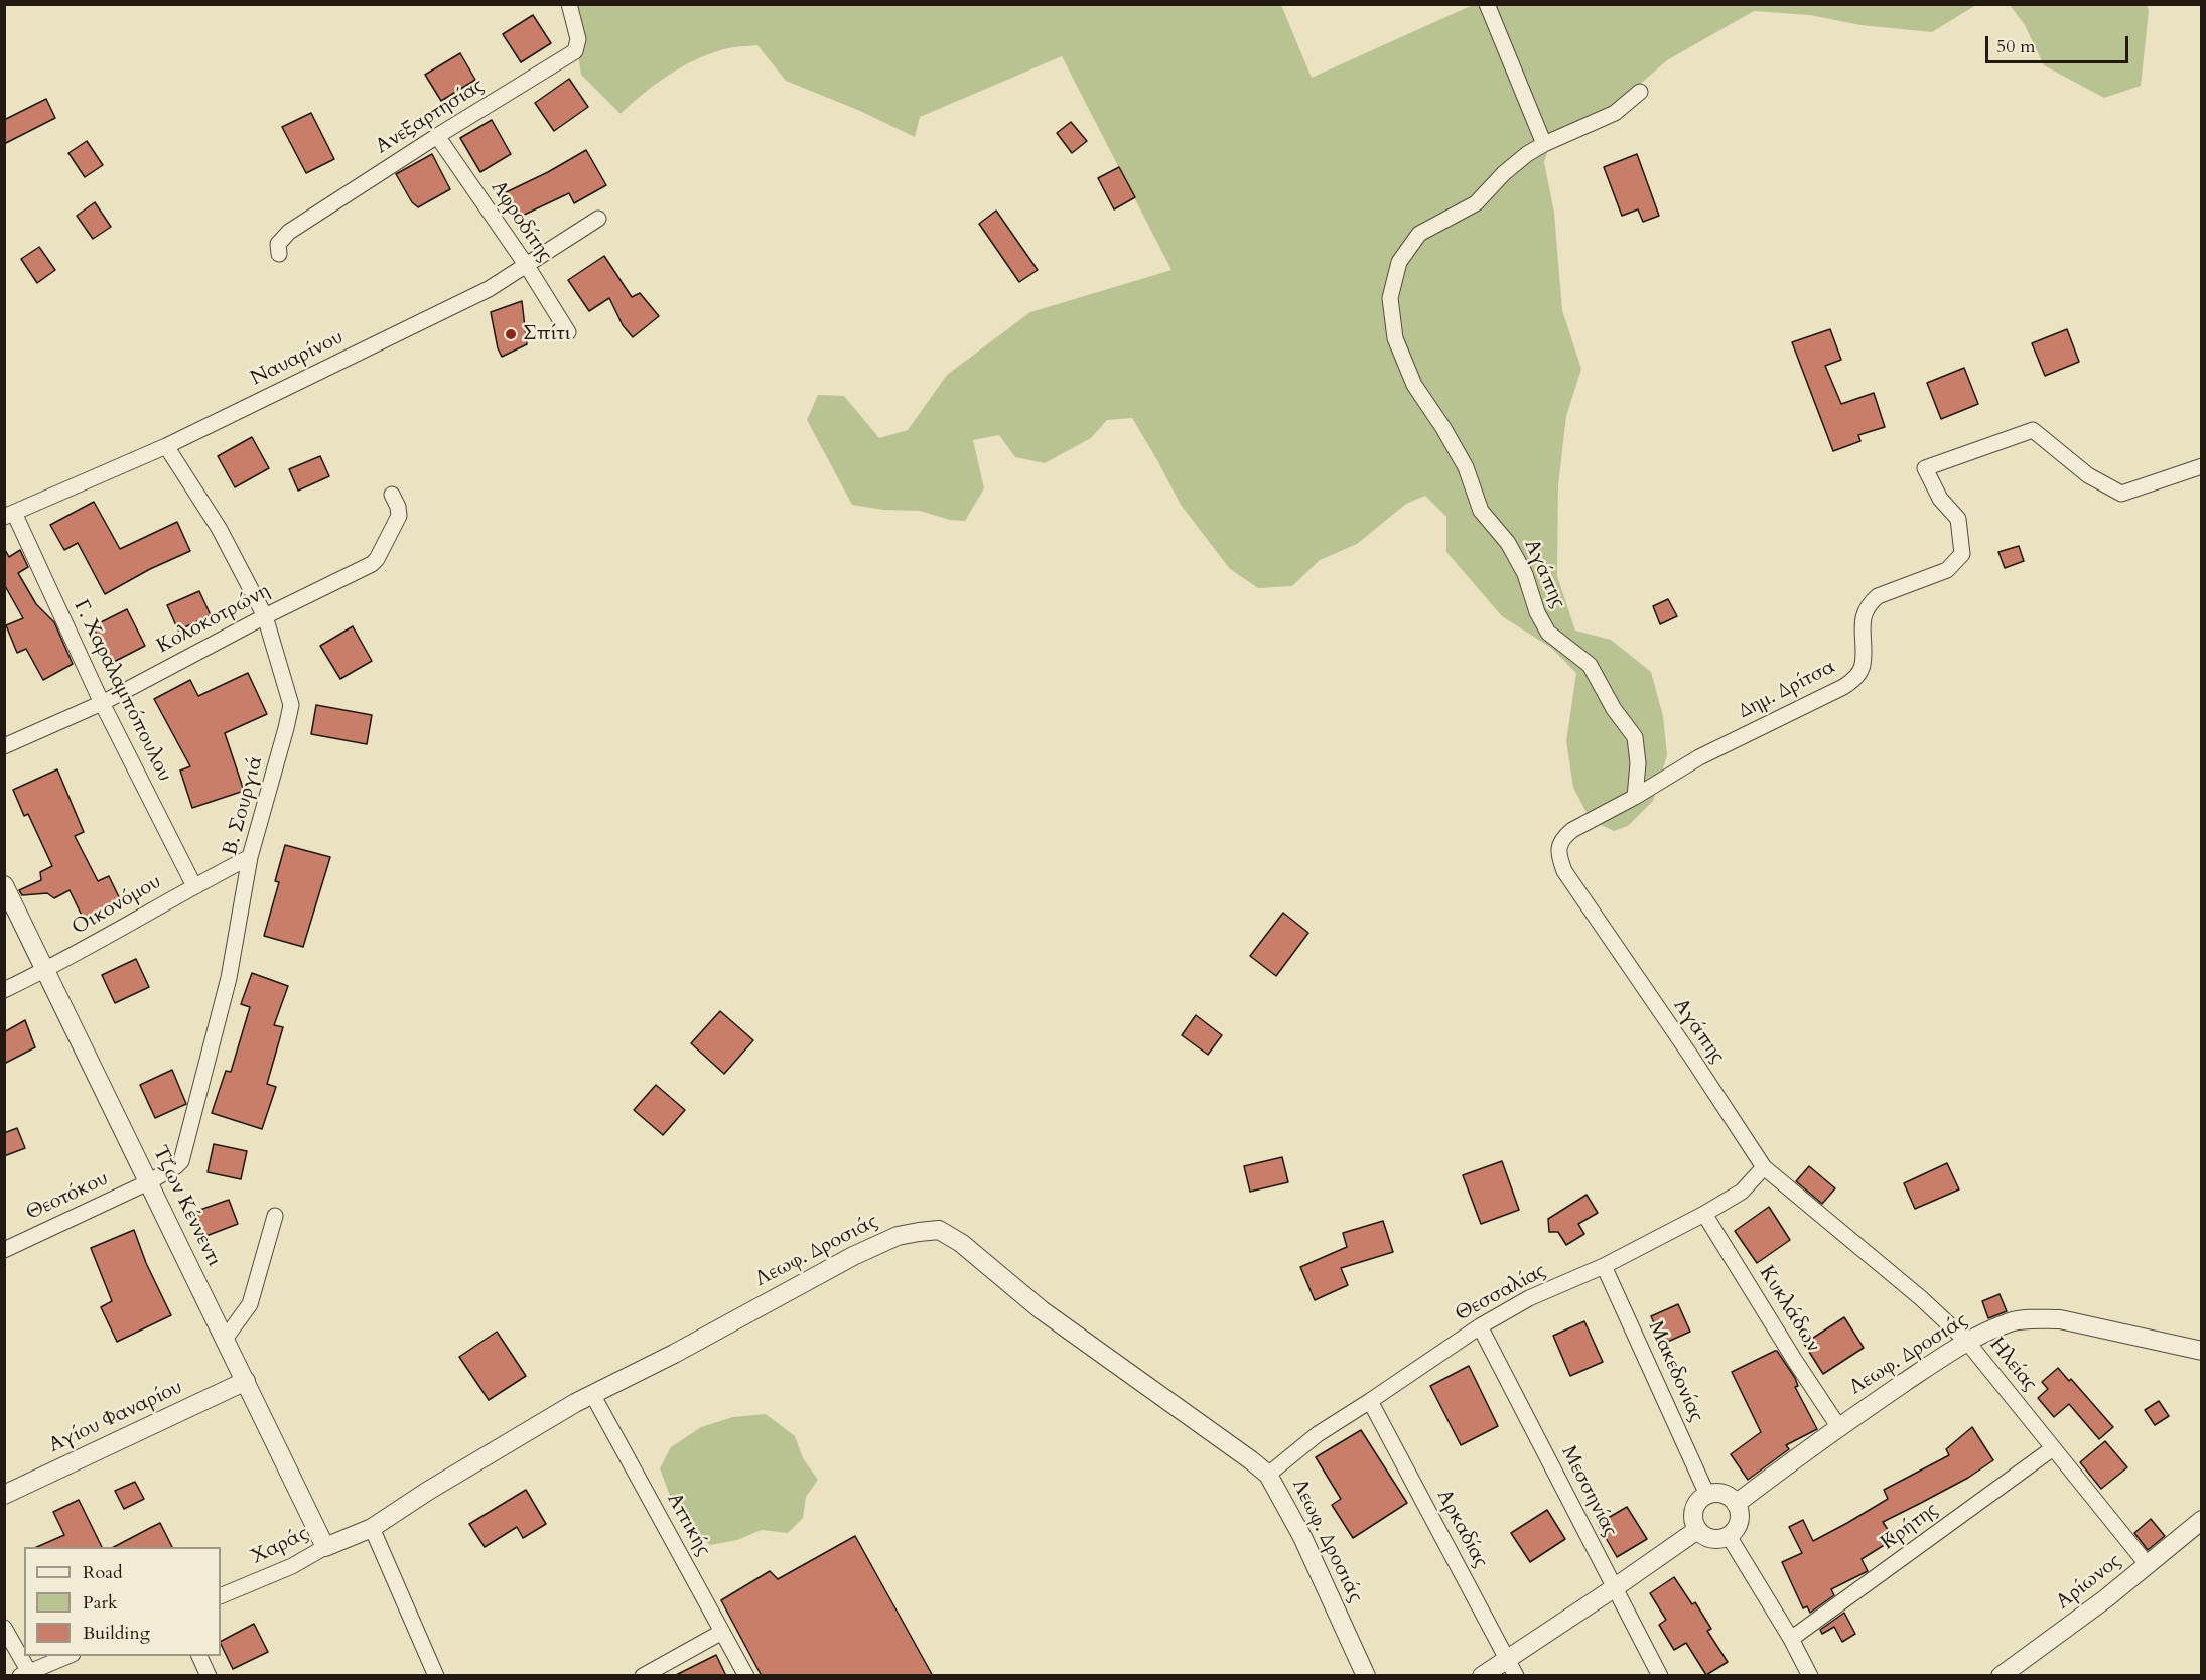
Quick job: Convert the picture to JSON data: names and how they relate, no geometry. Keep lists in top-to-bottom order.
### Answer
{
  "streets": {
    "street": [
      "Ανεξαρτησίας",
      "Αφροδίτης",
      "Ναυαρίνου",
      "Αγάπης",
      "Κολοκοτρώνη",
      "Δημ. Δρίτσα",
      "Γ. Χαραλαμπόπουλου",
      "Β. Σουργιά",
      "Οικονόμου",
      "Θεοτόκου",
      "Τζων Κέννεντι",
      "Λεωφ. Δροσιάς",
      "Θεσσαλίας",
      "Κυκλάδων",
      "Ηλείας",
      "Μακεδονίας",
      "Αγίου Φαναρίου",
      "Μεσσηνίας",
      "Αττικής",
      "Κρήτης",
      "Αρκαδίας",
      "Χαράς",
      "Αρίωνος"
    ]
  },
  "crossings": [
    ["Ανεξαρτησίας", "Αφροδίτης"],
    ["Αφροδίτης", "Ναυαρίνου"],
    ["Ναυαρίνου", "Γ. Χαραλαμπόπουλου"],
    ["Ναυαρίνου", "Β. Σουργιά"],
    ["Αγάπης", "Δημ. Δρίτσα"],
    ["Αγάπης", "Θεσσαλίας"],
    ["Αγάπης", "Ηλείας"],
    ["Κολοκοτρώνη", "Γ. Χαραλαμπόπουλου"],
    ["Κολοκοτρώνη", "Β. Σουργιά"],
    ["Γ. Χαραλαμπόπουλου", "Οικονόμου"],
    ["Β. Σουργιά", "Οικονόμου"],
    ["Β. Σουργιά", "Θεοτόκου"],
    ["Β. Σουργιά", "Τζων Κέννεντι"],
    ["Οικονόμου", "Τζων Κέννεντι"],
    ["Θεοτόκου", "Τζων Κέννεντι"],
    ["Τζων Κέννεντι", "Λεωφ. Δροσιάς"],
    ["Τζων Κέννεντι", "Αγίου Φαναρίου"],
    ["Τζων Κέννεντι", "Χαράς"],
    ["Λεωφ. Δροσιάς", "Θεσσαλίας"],
    ["Λεωφ. Δροσιάς", "Κυκλάδων"],
    ["Λεωφ. Δροσιάς", "Ηλείας"],
    ["Λεωφ. Δροσιάς", "Μακεδονίας"],
    ["Λεωφ. Δροσιάς", "Αττικής"],
    ["Λεωφ. Δροσιάς", "Χαράς"],
    ["Θεσσαλίας", "Κυκλάδων"],
    ["Θεσσαλίας", "Ηλείας"],
    ["Θεσσαλίας", "Μακεδονίας"],
    ["Θεσσαλίας", "Μεσσηνίας"],
    ["Θεσσαλίας", "Αρκαδίας"],
    ["Ηλείας", "Κρήτης"],
    ["Ηλείας", "Αρίωνος"]
  ],
  "places": ["Σπίτι"],
  "legend": ["Road", "Park", "Building"],
  "scale_bar": "50 m"
}
